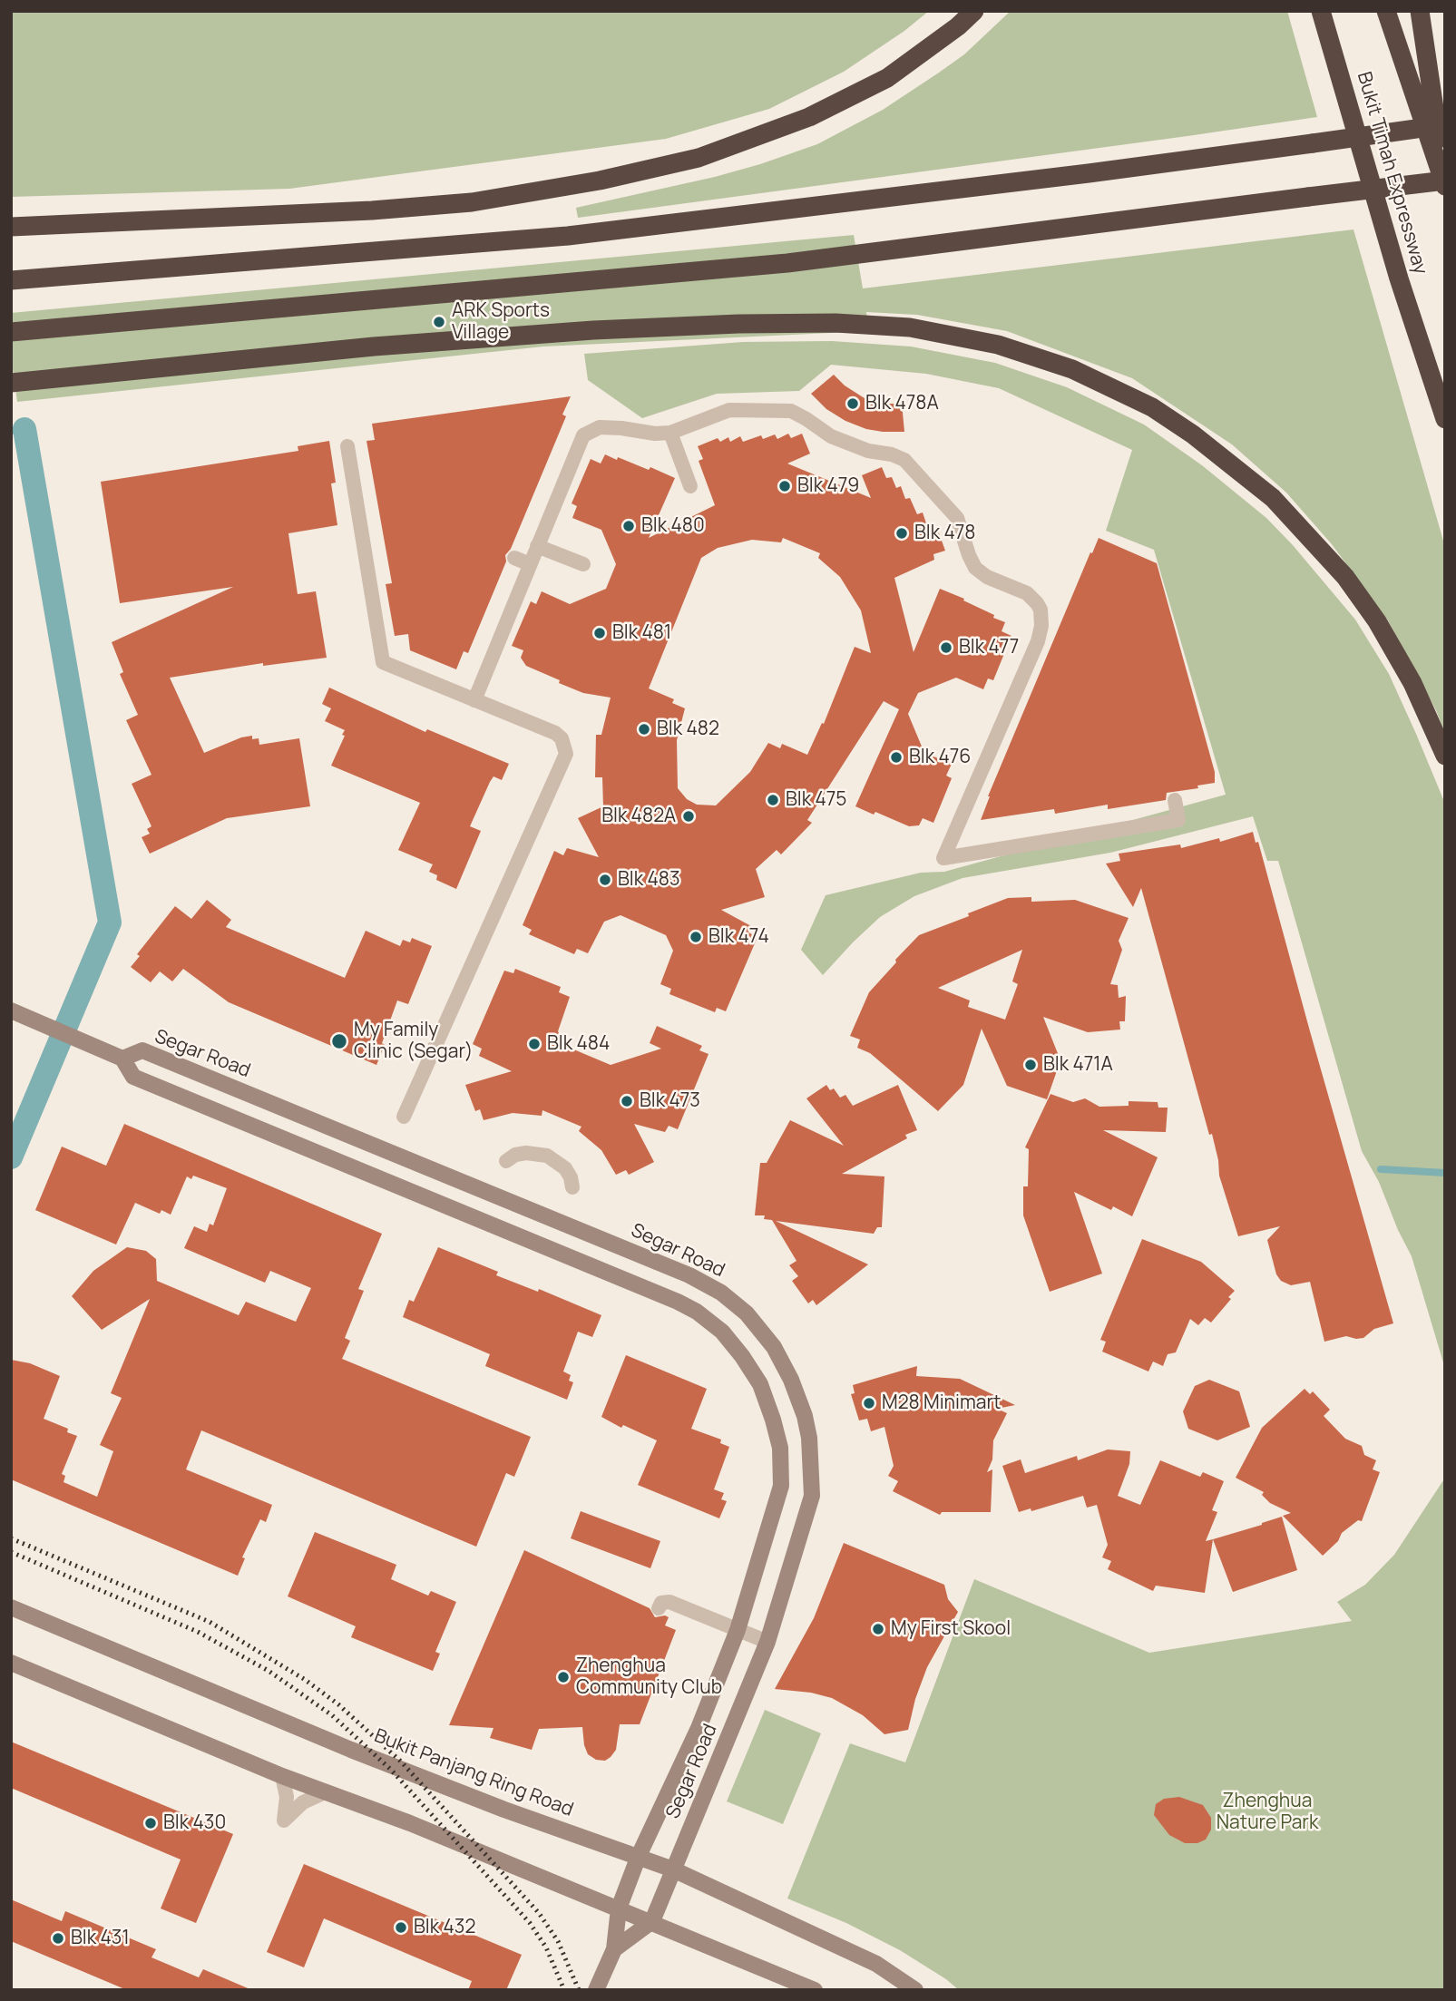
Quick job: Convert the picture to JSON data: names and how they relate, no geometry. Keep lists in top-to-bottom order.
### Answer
{
  "streets": {
    "highway": ["Bukit Timah Expressway"],
    "street": ["Segar Road", "Bukit Panjang Ring Road"]
  },
  "crossings": [
    ["Segar Road", "Bukit Panjang Ring Road"]
  ],
  "parks": ["Zhenghua Nature Park"],
  "places": [
    "ARK Sports Village",
    "Blk 478A",
    "Blk 479",
    "Blk 480",
    "Blk 478",
    "Blk 481",
    "Blk 477",
    "Blk 482",
    "Blk 476",
    "Blk 475",
    "Blk 482A",
    "Blk 483",
    "Blk 474",
    "My Family Clinic (Segar)",
    "Blk 484",
    "Blk 471A",
    "Blk 473",
    "M28 Minimart",
    "My First Skool",
    "Zhenghua Community Club",
    "Blk 430",
    "Blk 432",
    "Blk 431"
  ]
}
